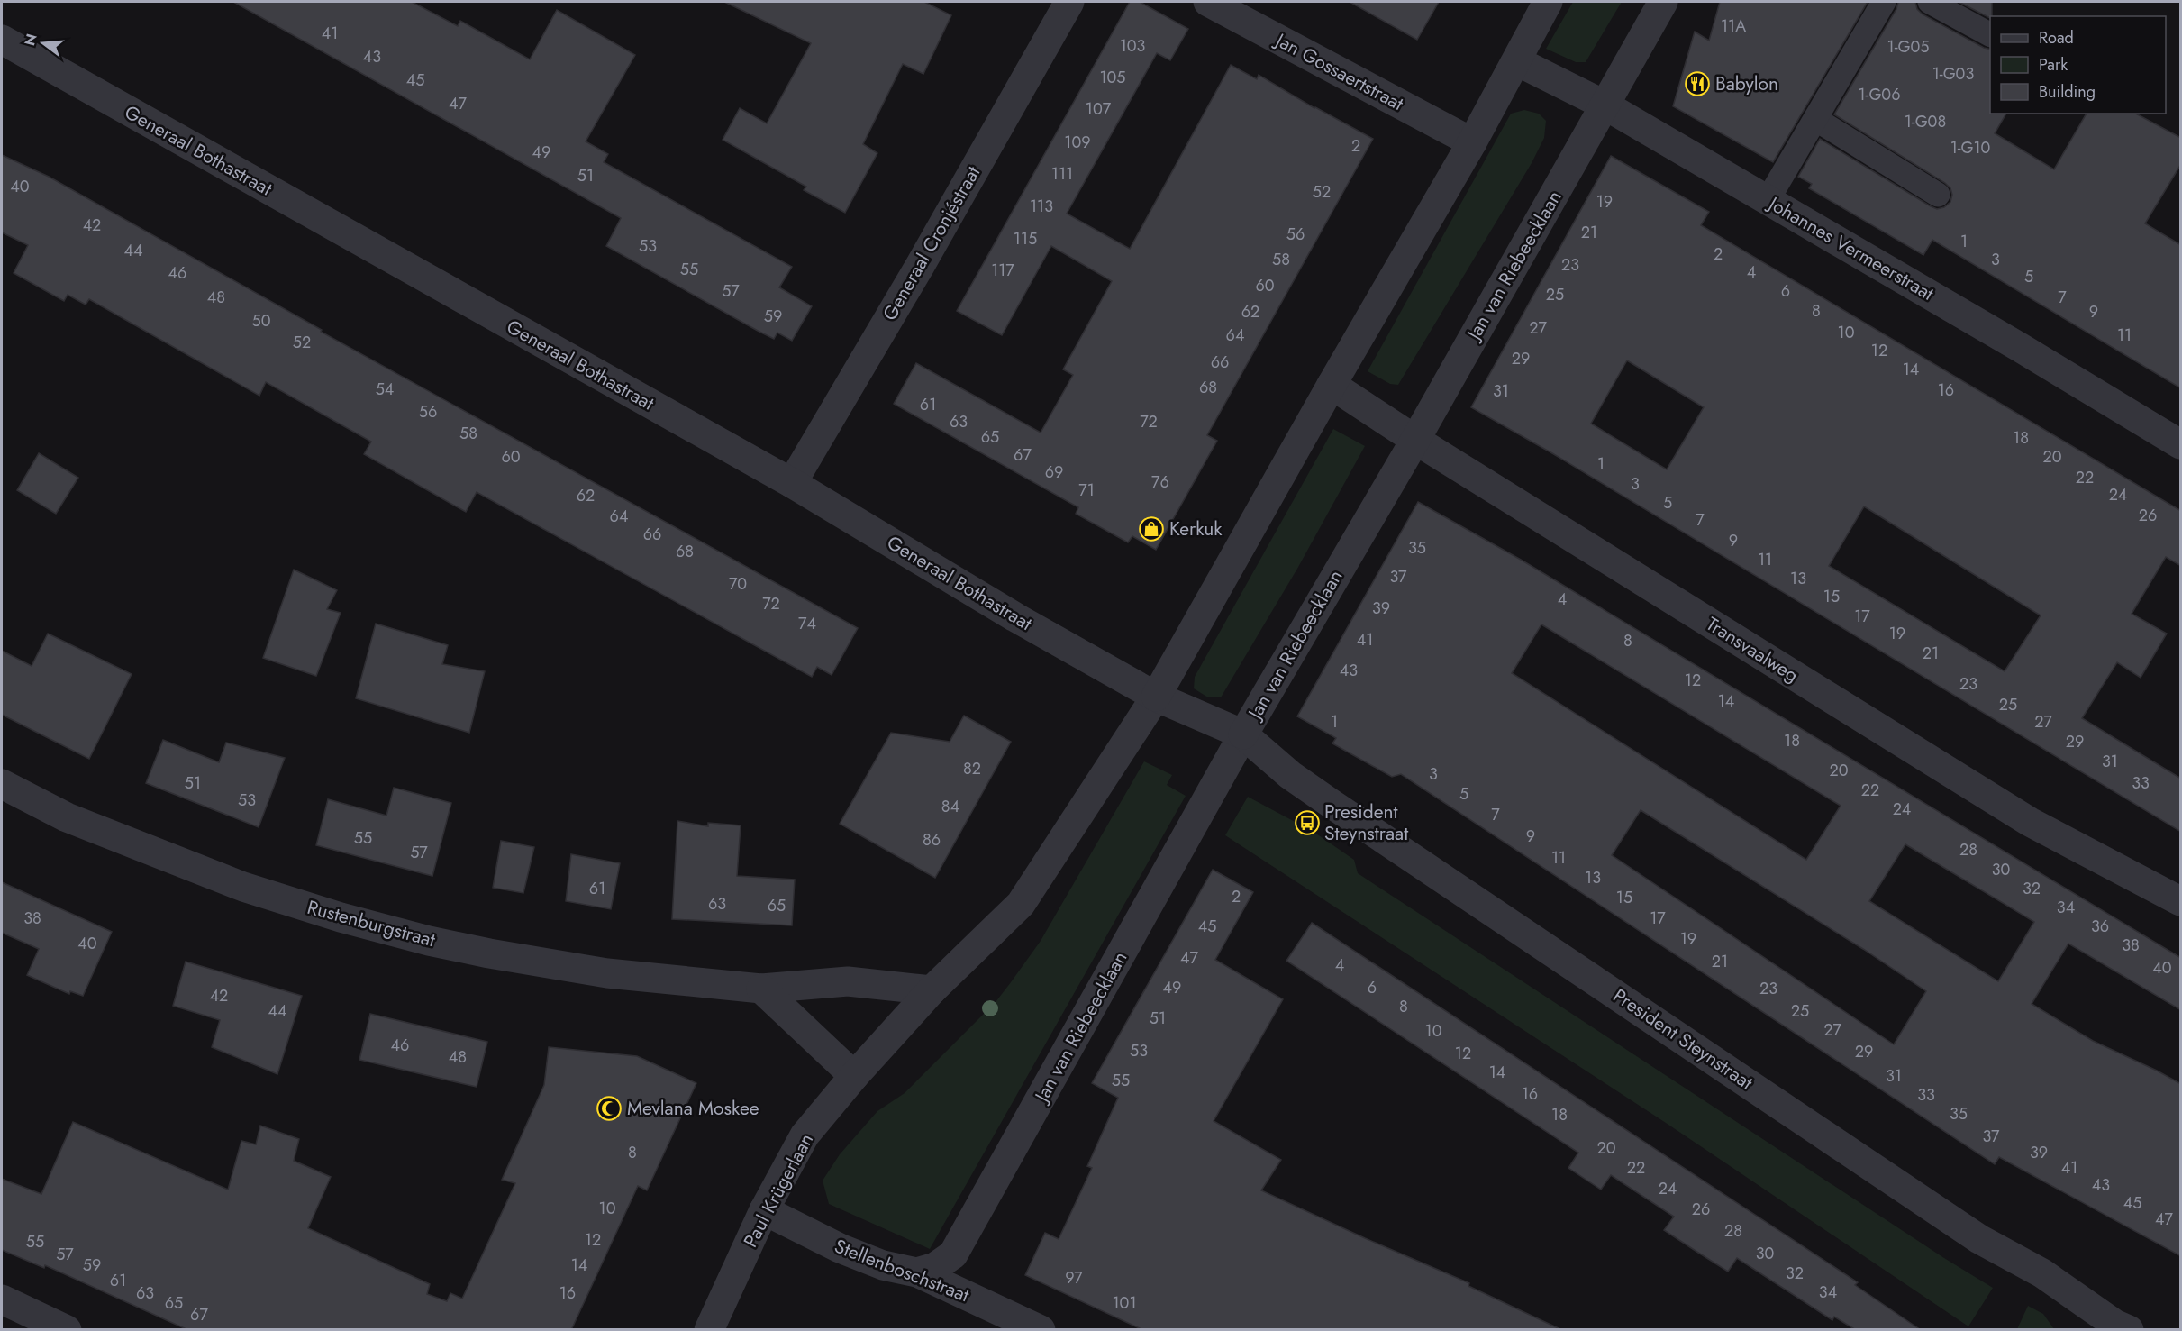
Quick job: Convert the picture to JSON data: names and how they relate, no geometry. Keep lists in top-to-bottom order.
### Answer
{
  "streets": {
    "street": [
      "Jan Gossaertstraat",
      "Generaal Bothastraat",
      "Generaal Cronjéstraat",
      "Johannes Vermeerstraat",
      "Jan van Riebeecklaan",
      "Transvaalweg",
      "Rustenburgstraat",
      "President Steynstraat",
      "Paul Krügerlaan",
      "Stellenboschstraat"
    ]
  },
  "crossings": [
    ["Generaal Bothastraat", "Generaal Cronjéstraat"],
    ["Generaal Bothastraat", "President Steynstraat"],
    ["Johannes Vermeerstraat", "Jan van Riebeecklaan"],
    ["Jan van Riebeecklaan", "Transvaalweg"],
    ["Jan van Riebeecklaan", "President Steynstraat"],
    ["Jan van Riebeecklaan", "Stellenboschstraat"],
    ["Rustenburgstraat", "Paul Krügerlaan"],
    ["Paul Krügerlaan", "Stellenboschstraat"]
  ],
  "places": {
    "restaurant": ["Babylon"],
    "shop": ["Kerkuk"],
    "bus stop": ["President Steynstraat"],
    "mosque": ["Mevlana Moskee"]
  },
  "house_numbers": [
    "11A",
    "41",
    "103",
    "1-G05",
    "43",
    "1-G03",
    "105",
    "45",
    "1-G06",
    "47",
    "107",
    "1-G08",
    "109",
    "2",
    "1-G10",
    "49",
    "111",
    "51",
    "40",
    "52",
    "19",
    "113",
    "42",
    "21",
    "56",
    "115",
    "1",
    "53",
    "44",
    "2",
    "58",
    "3",
    "23",
    "55",
    "117",
    "4",
    "46",
    "5",
    "60",
    "57",
    "6",
    "25",
    "48",
    "7",
    "8",
    "62",
    "9",
    "59",
    "50",
    "27",
    "10",
    "64",
    "11",
    "52",
    "12",
    "29",
    "66",
    "14",
    "68",
    "54",
    "16",
    "31",
    "61",
    "56",
    "63",
    "72",
    "58",
    "65",
    "18",
    "67",
    "60",
    "20",
    "1",
    "69",
    "22",
    "76",
    "3",
    "71",
    "24",
    "62",
    "5",
    "26",
    "64",
    "7",
    "66",
    "9",
    "35",
    "68",
    "11",
    "37",
    "13",
    "70",
    "15",
    "4",
    "72",
    "39",
    "17",
    "74",
    "19",
    "41",
    "8",
    "21",
    "43",
    "12",
    "23",
    "14",
    "25",
    "1",
    "27",
    "18",
    "29",
    "31",
    "82",
    "20",
    "3",
    "51",
    "33",
    "22",
    "5",
    "53",
    "84",
    "24",
    "7",
    "9",
    "55",
    "86",
    "28",
    "57",
    "11",
    "30",
    "13",
    "61",
    "32",
    "2",
    "15",
    "63",
    "65",
    "34",
    "38",
    "17",
    "45",
    "36",
    "19",
    "40",
    "38",
    "47",
    "21",
    "4",
    "40",
    "49",
    "6",
    "23",
    "42",
    "8",
    "44",
    "25",
    "51",
    "27",
    "10",
    "46",
    "53",
    "29",
    "12",
    "48",
    "14",
    "31",
    "55",
    "16",
    "33",
    "35",
    "18",
    "37",
    "20",
    "8",
    "39",
    "22",
    "41",
    "43",
    "24",
    "45",
    "10",
    "26",
    "47",
    "28",
    "12",
    "55",
    "30",
    "57",
    "59",
    "14",
    "32",
    "97",
    "61",
    "34",
    "63",
    "16",
    "65",
    "101",
    "67"
  ],
  "legend": ["Road", "Park", "Building"],
  "north": "left"
}
